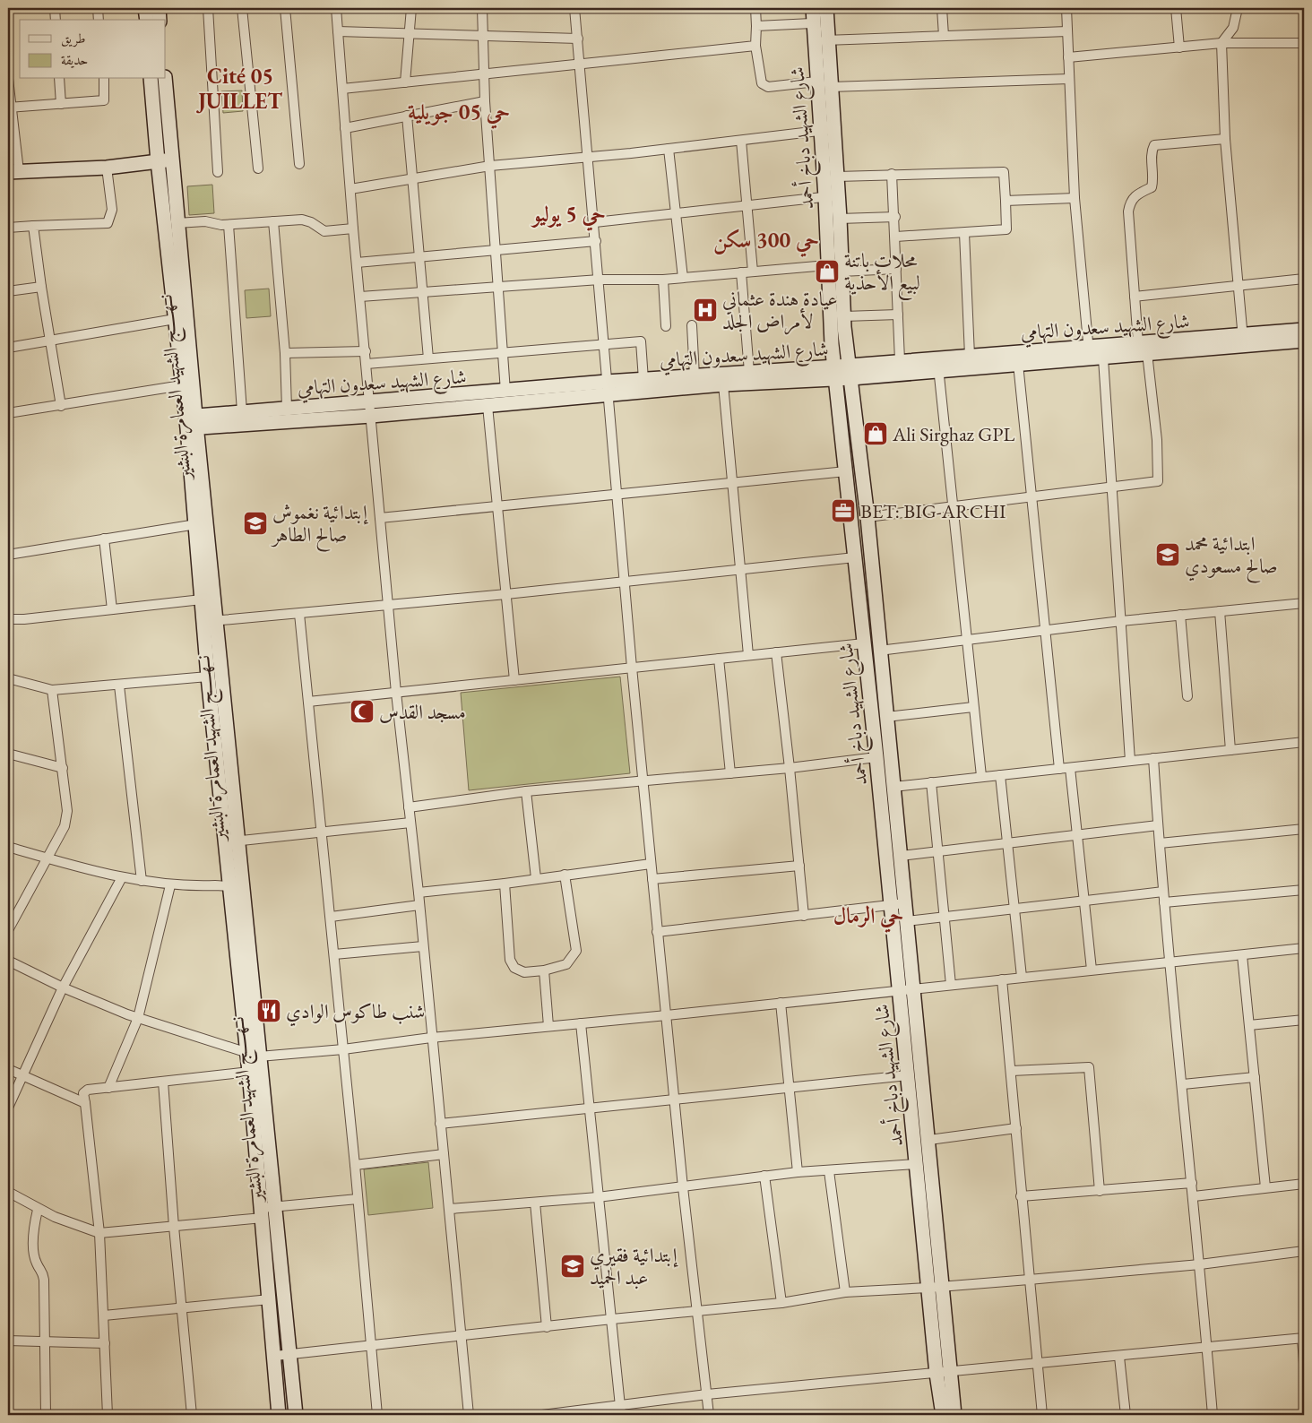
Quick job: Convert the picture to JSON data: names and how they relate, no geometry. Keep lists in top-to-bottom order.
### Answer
{
  "streets": {
    "street": ["شارع الشهيد دباخ أحمد", "شارع الشهيد سعدون التهامي", "نــهـــــج الشهيد العمامرة البشير"]
  },
  "crossings": [
    ["شارع الشهيد دباخ أحمد", "شارع الشهيد سعدون التهامي"],
    ["شارع الشهيد سعدون التهامي", "نــهـــــج الشهيد العمامرة البشير"]
  ],
  "districts": [
    "Cité 05 JUILLET",
    "حي 05 جويلية",
    "حي 5 يوليو",
    "حي 300 سكن",
    "حي الرمال"
  ],
  "places": {
    "shop": ["محلات باتنة لبيع الأحذية", "Ali Sirghaz GPL"],
    "hospital": ["عيادة هندة عثماني لأمراض الجلد"],
    "office": ["BET: BIG-ARCHI"],
    "school or university": ["إبتدائية نغموش صالح الطاهر", "ابتدائية محمد صالح مسعودي", "إبتدائية فقيري عبد الحميد"],
    "mosque": ["مسجد القدس"],
    "restaurant": ["شنب طاكوس الوادي"]
  },
  "legend": ["طريق", "حديقة"]
}
